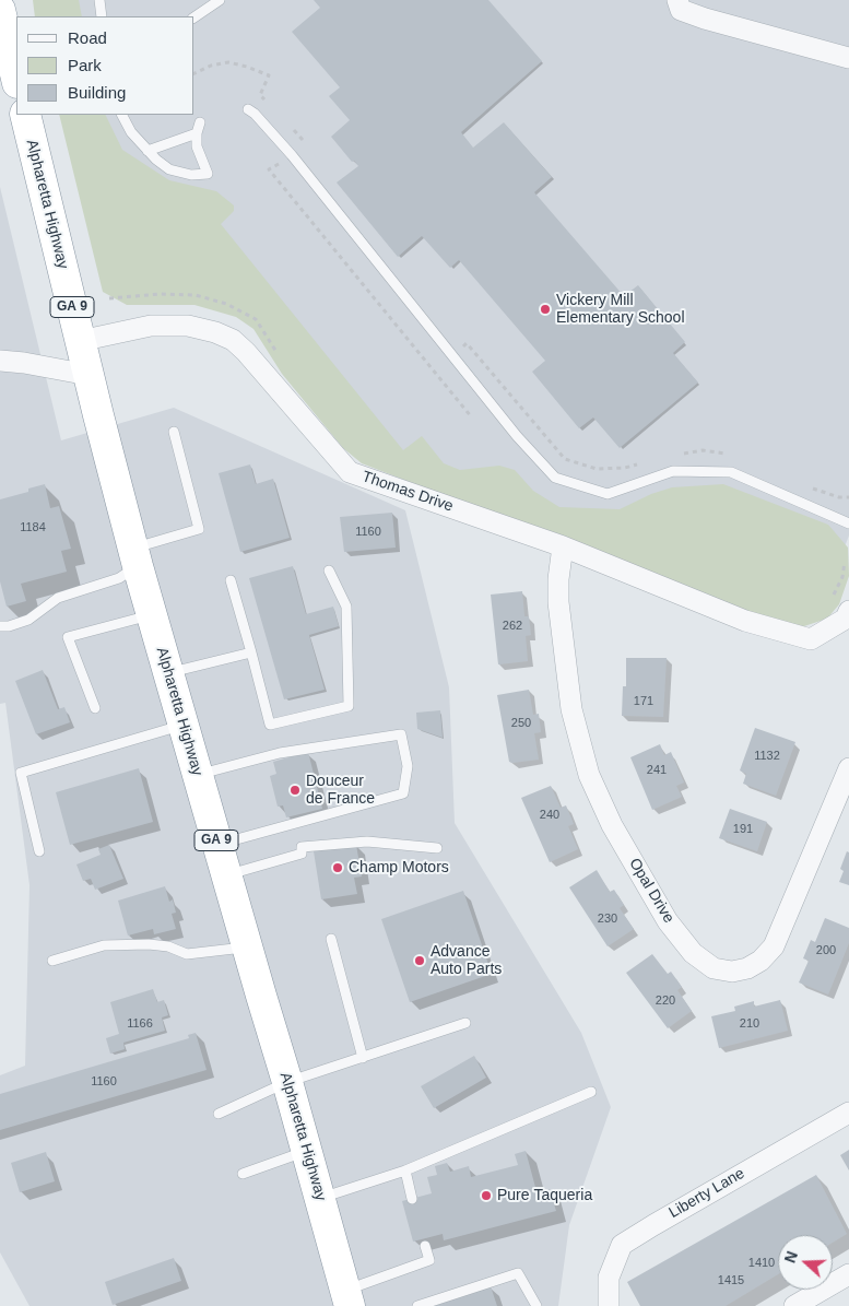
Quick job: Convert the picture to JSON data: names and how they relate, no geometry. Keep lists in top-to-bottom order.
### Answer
{
  "streets": {
    "highway": ["Alpharetta Highway", "GA 9"],
    "street": ["Thomas Drive", "Opal Drive", "Liberty Lane"]
  },
  "crossings": [
    ["Alpharetta Highway", "Thomas Drive"],
    ["Thomas Drive", "Opal Drive"]
  ],
  "places": [
    "Vickery Mill Elementary School",
    "Douceur de France",
    "Champ Motors",
    "Advance Auto Parts",
    "Pure Taqueria"
  ],
  "house_numbers": [
    "1184",
    "1160",
    "262",
    "171",
    "250",
    "1132",
    "241",
    "240",
    "191",
    "230",
    "200",
    "220",
    "1166",
    "210",
    "1160",
    "1410",
    "1415"
  ],
  "legend": ["Road", "Park", "Building"],
  "north": "left"
}
